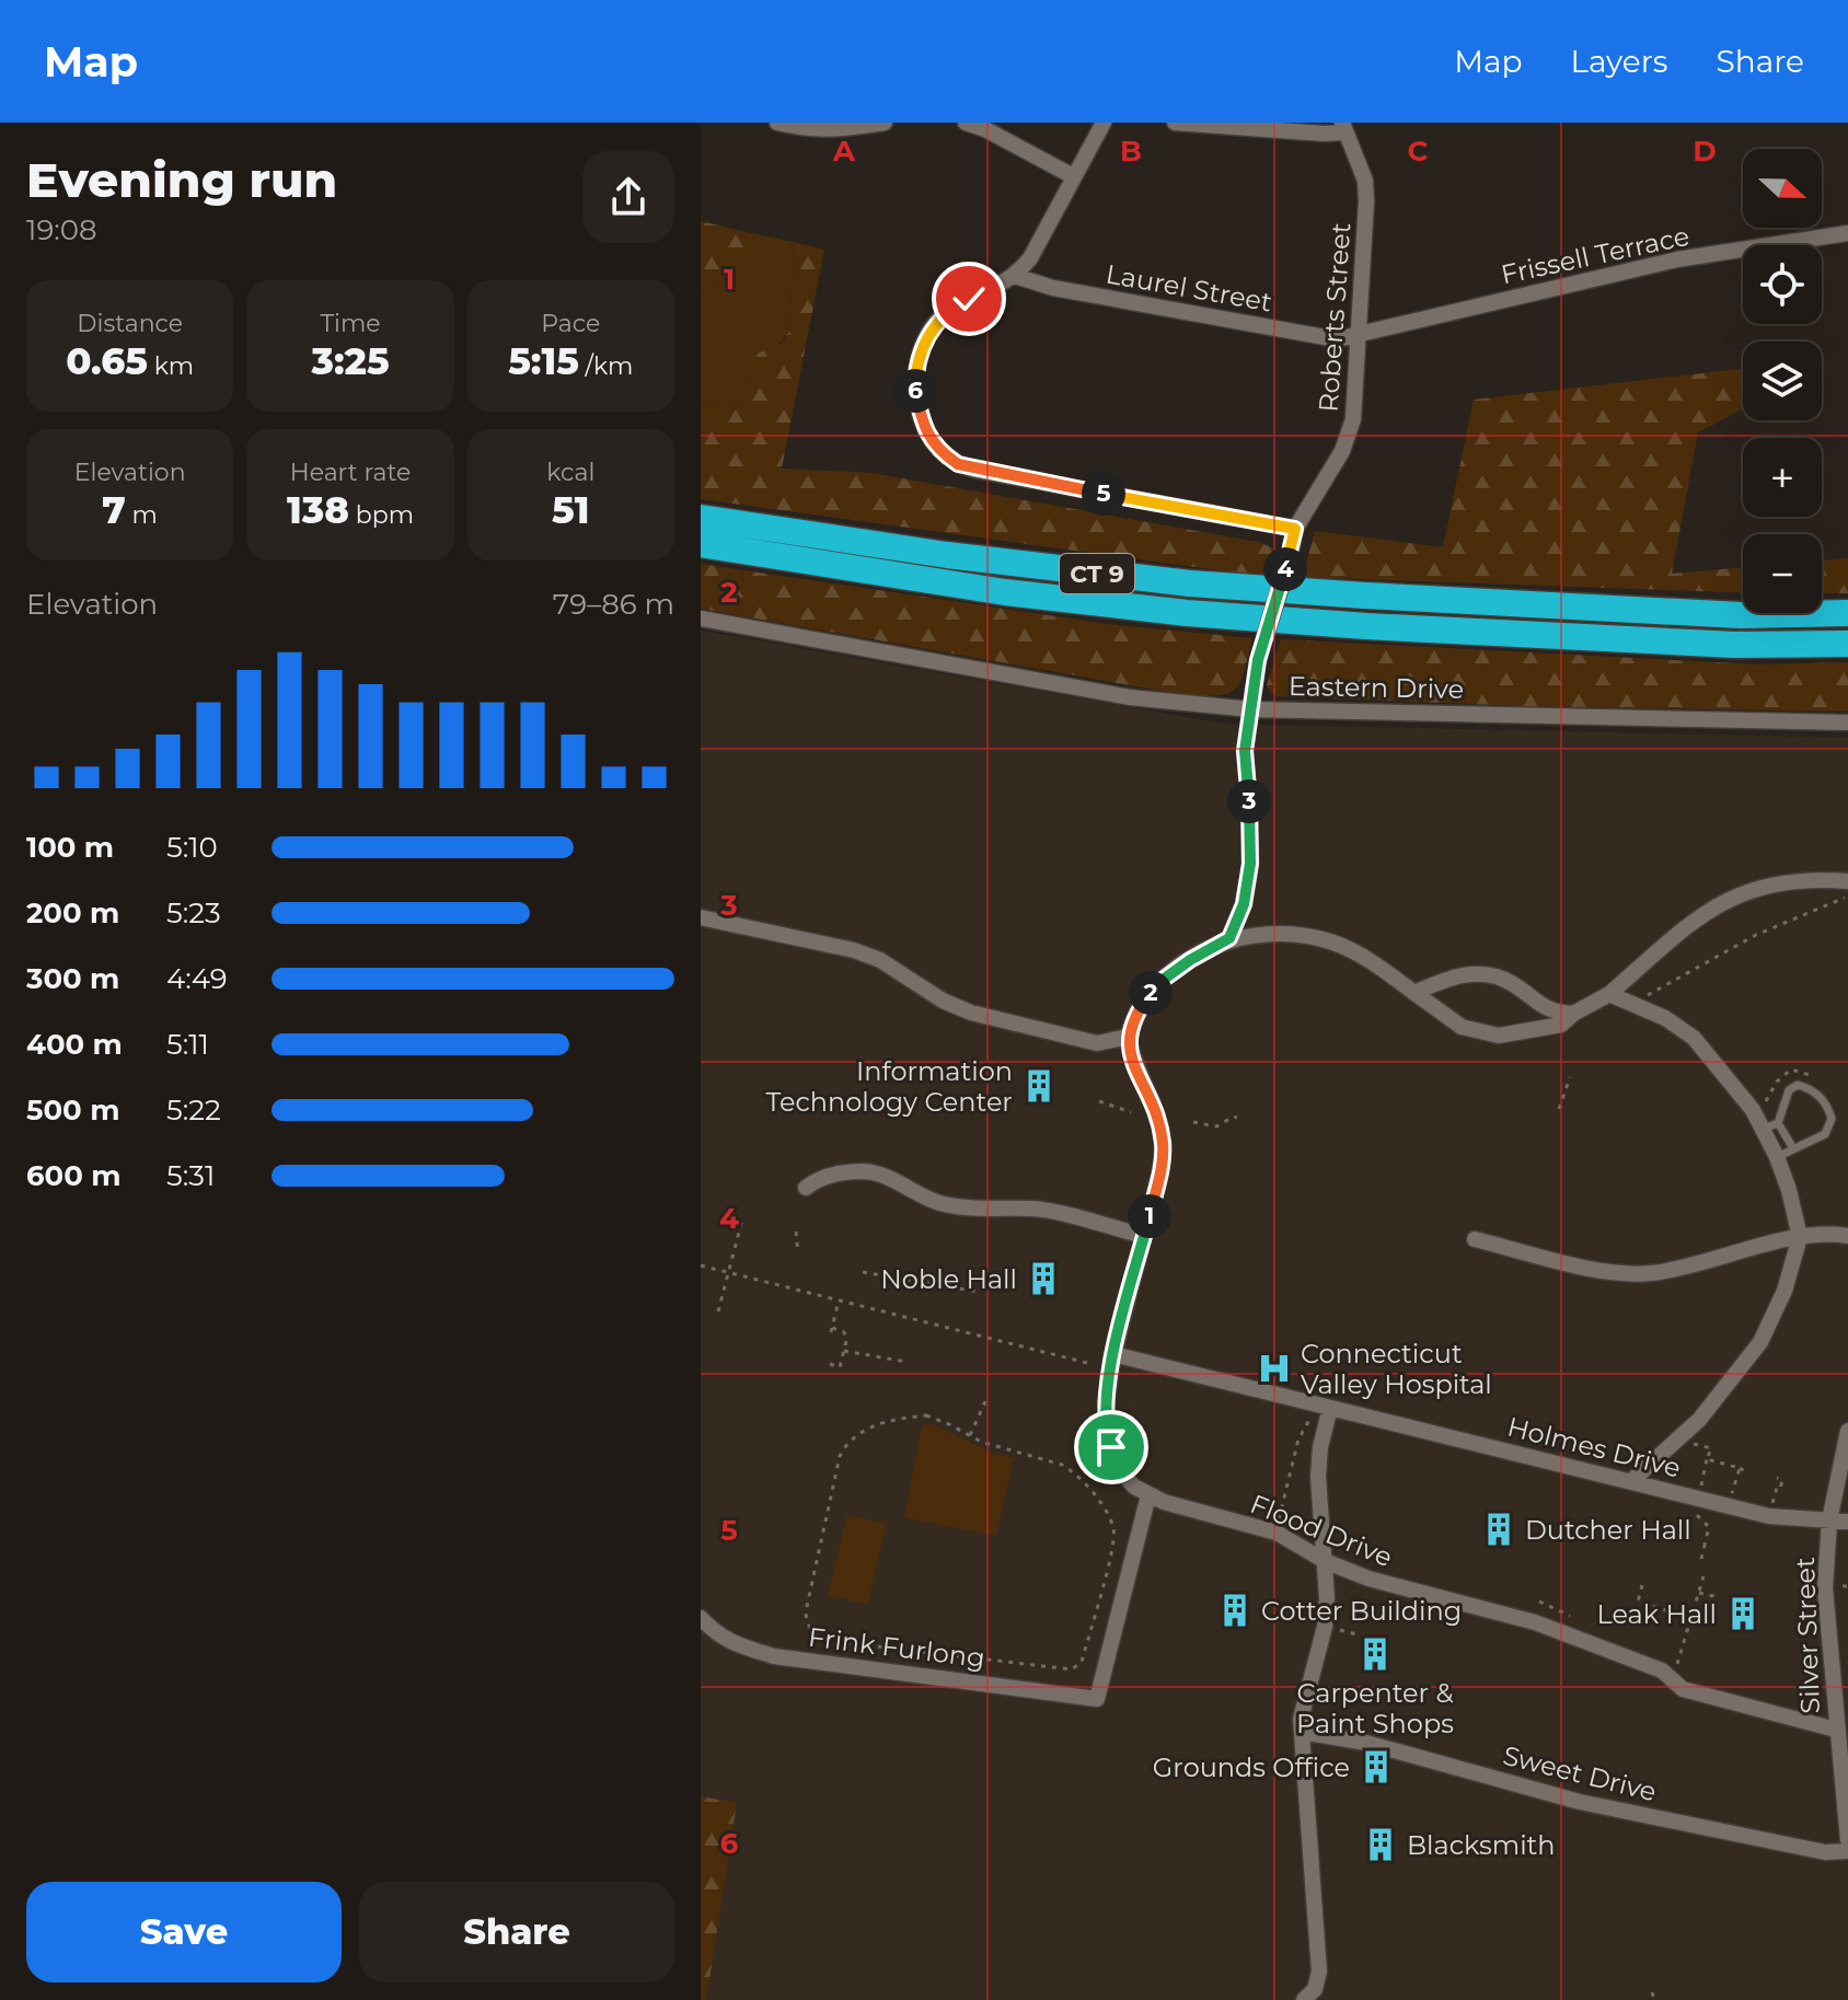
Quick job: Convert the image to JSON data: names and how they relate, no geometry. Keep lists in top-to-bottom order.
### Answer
{
  "streets": {
    "highway": ["CT 9"],
    "street": [
      "Frissell Terrace",
      "Laurel Street",
      "Roberts Street",
      "Eastern Drive",
      "Holmes Drive",
      "Flood Drive",
      "Silver Street",
      "Frink Furlong",
      "Sweet Drive"
    ]
  },
  "crossings": [
    ["Frissell Terrace", "Laurel Street"],
    ["Frissell Terrace", "Roberts Street"],
    ["Laurel Street", "Roberts Street"],
    ["Roberts Street", "Eastern Drive"],
    ["Holmes Drive", "Flood Drive"],
    ["Holmes Drive", "Silver Street"],
    ["Flood Drive", "Silver Street"],
    ["Flood Drive", "Frink Furlong"]
  ],
  "places": {
    "building": [
      "Information Technology Center",
      "Noble Hall",
      "Dutcher Hall",
      "Cotter Building",
      "Leak Hall",
      "Carpenter & Paint Shops",
      "Grounds Office",
      "Blacksmith"
    ],
    "hospital": ["Connecticut Valley Hospital"]
  },
  "north": "right",
  "page": {
    "header": "Map",
    "nav": ["Map", "Layers", "Share"],
    "heading": ["Evening run", "19:08"],
    "map_buttons": ["+", "−"],
    "stats": [
      ["Distance", "0.65 km"],
      ["Time", "3:25"],
      ["Pace", "5:15 /km"],
      ["Elevation", "7 m"],
      ["Heart rate", "138 bpm"],
      ["kcal", "51"]
    ],
    "pins": [
      "6",
      "5",
      "4",
      "3",
      "2",
      "1"
    ],
    "chart": ["Elevation", "79–86 m"],
    "list": [
      {
        "name": "100 m",
        "note": "5:10"
      },
      {
        "name": "200 m",
        "note": "5:23"
      },
      {
        "name": "300 m",
        "note": "4:49"
      },
      {
        "name": "400 m",
        "note": "5:11"
      },
      {
        "name": "500 m",
        "note": "5:22"
      },
      {
        "name": "600 m",
        "note": "5:31"
      }
    ],
    "buttons": ["Save", "Share"]
  },
  "grid": {
    "columns": [
      "A",
      "B",
      "C",
      "D"
    ],
    "rows": [
      "1",
      "2",
      "3",
      "4",
      "5",
      "6"
    ]
  }
}
